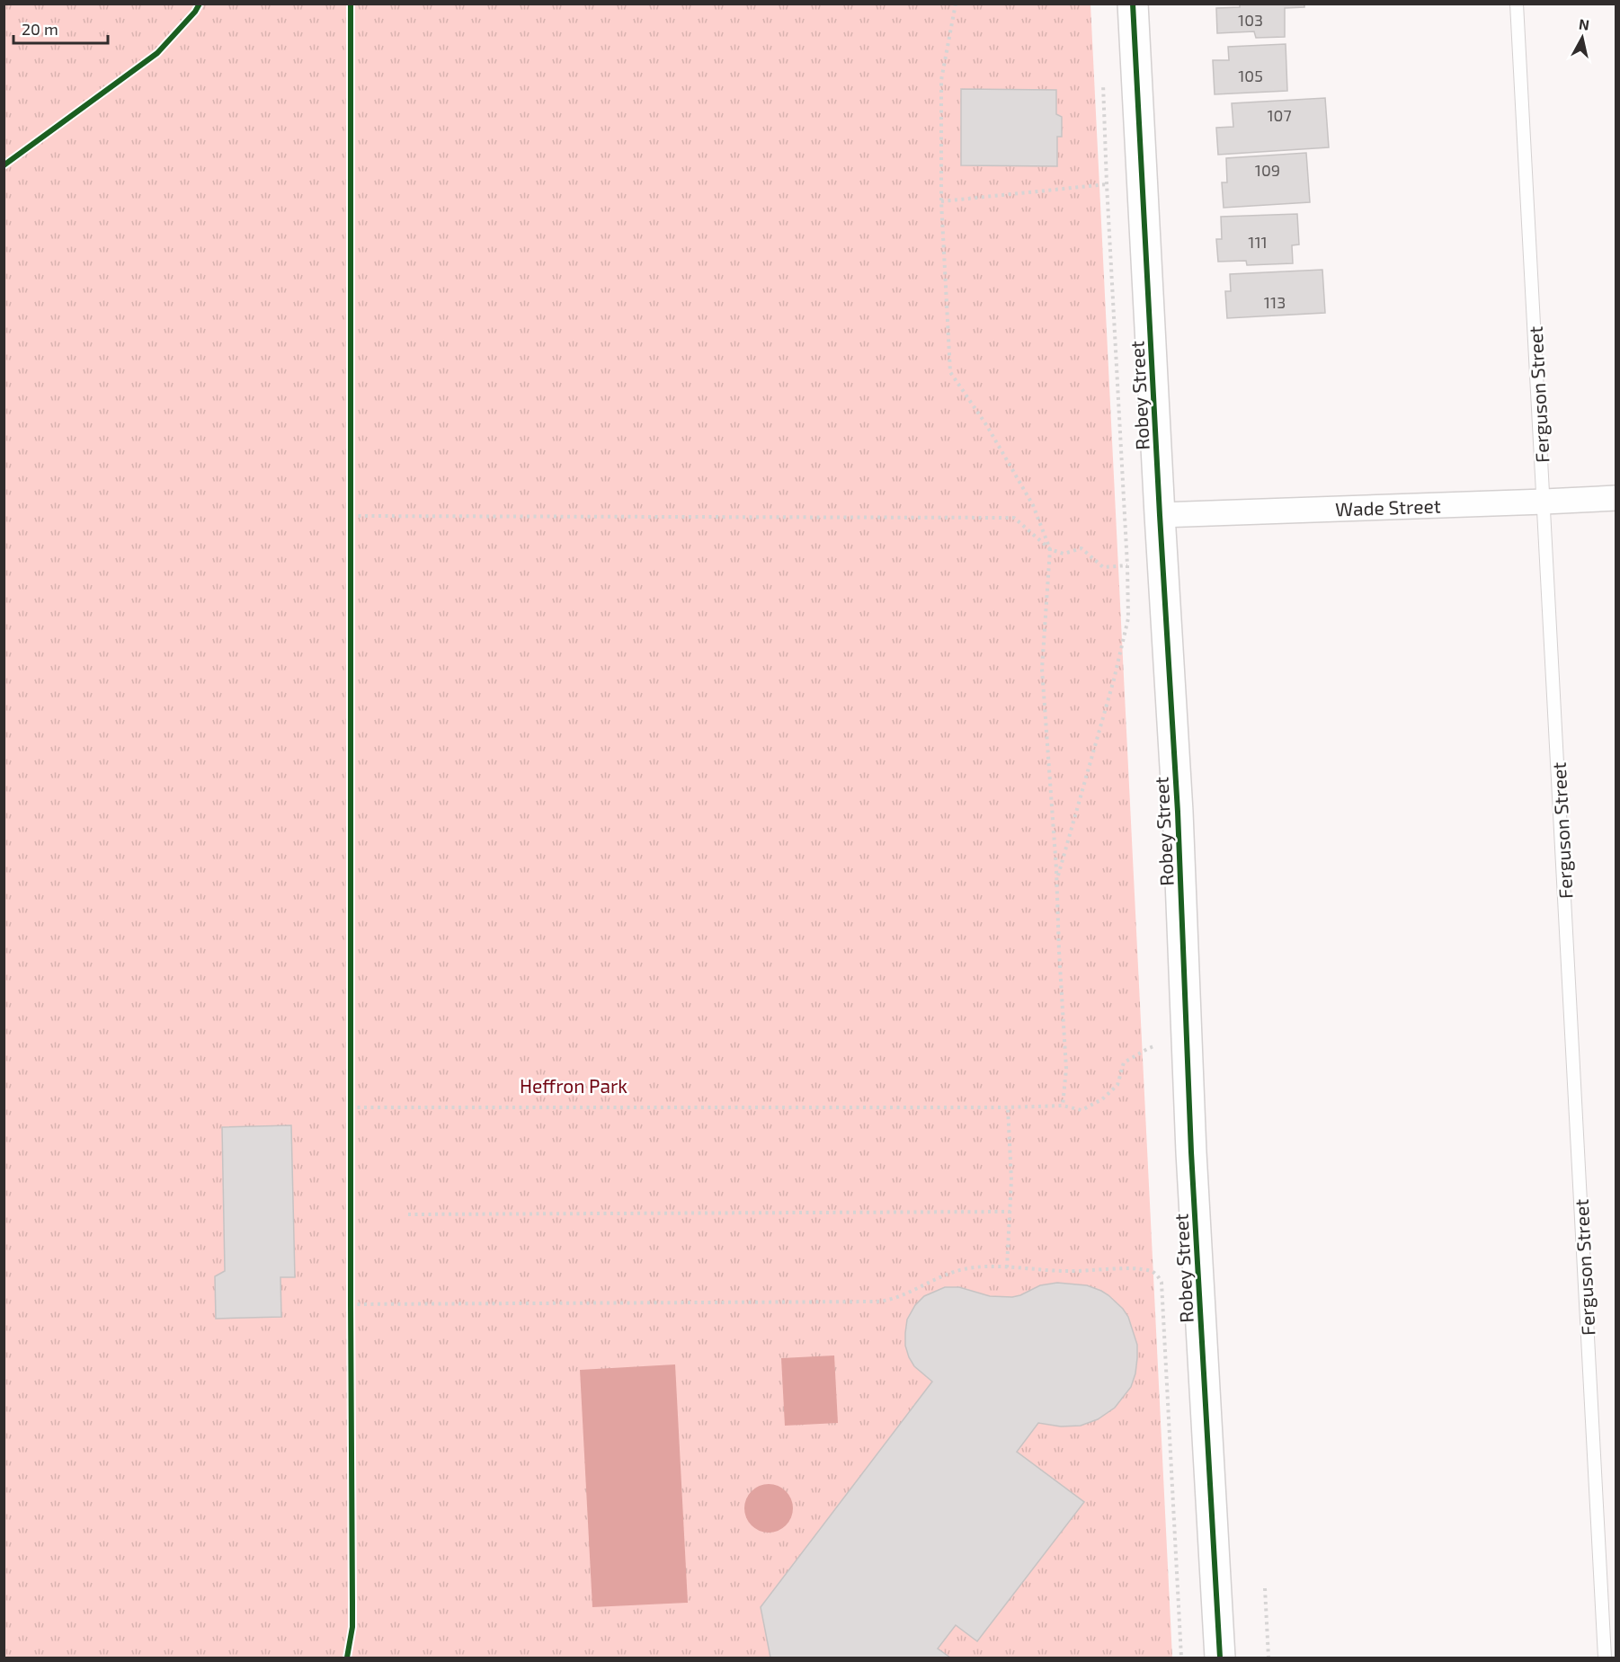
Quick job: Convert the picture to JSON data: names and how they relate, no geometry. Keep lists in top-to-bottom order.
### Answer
{
  "streets": {
    "street": ["Robey Street", "Wade Street"],
    "lane": ["Ferguson Street"]
  },
  "crossings": [
    ["Ferguson Street", "Wade Street"],
    ["Robey Street", "Wade Street"]
  ],
  "parks": ["Heffron Park"],
  "house_numbers": [
    "103",
    "105",
    "107",
    "109",
    "111",
    "113"
  ],
  "scale_bar": "20 m",
  "north": "top"
}
